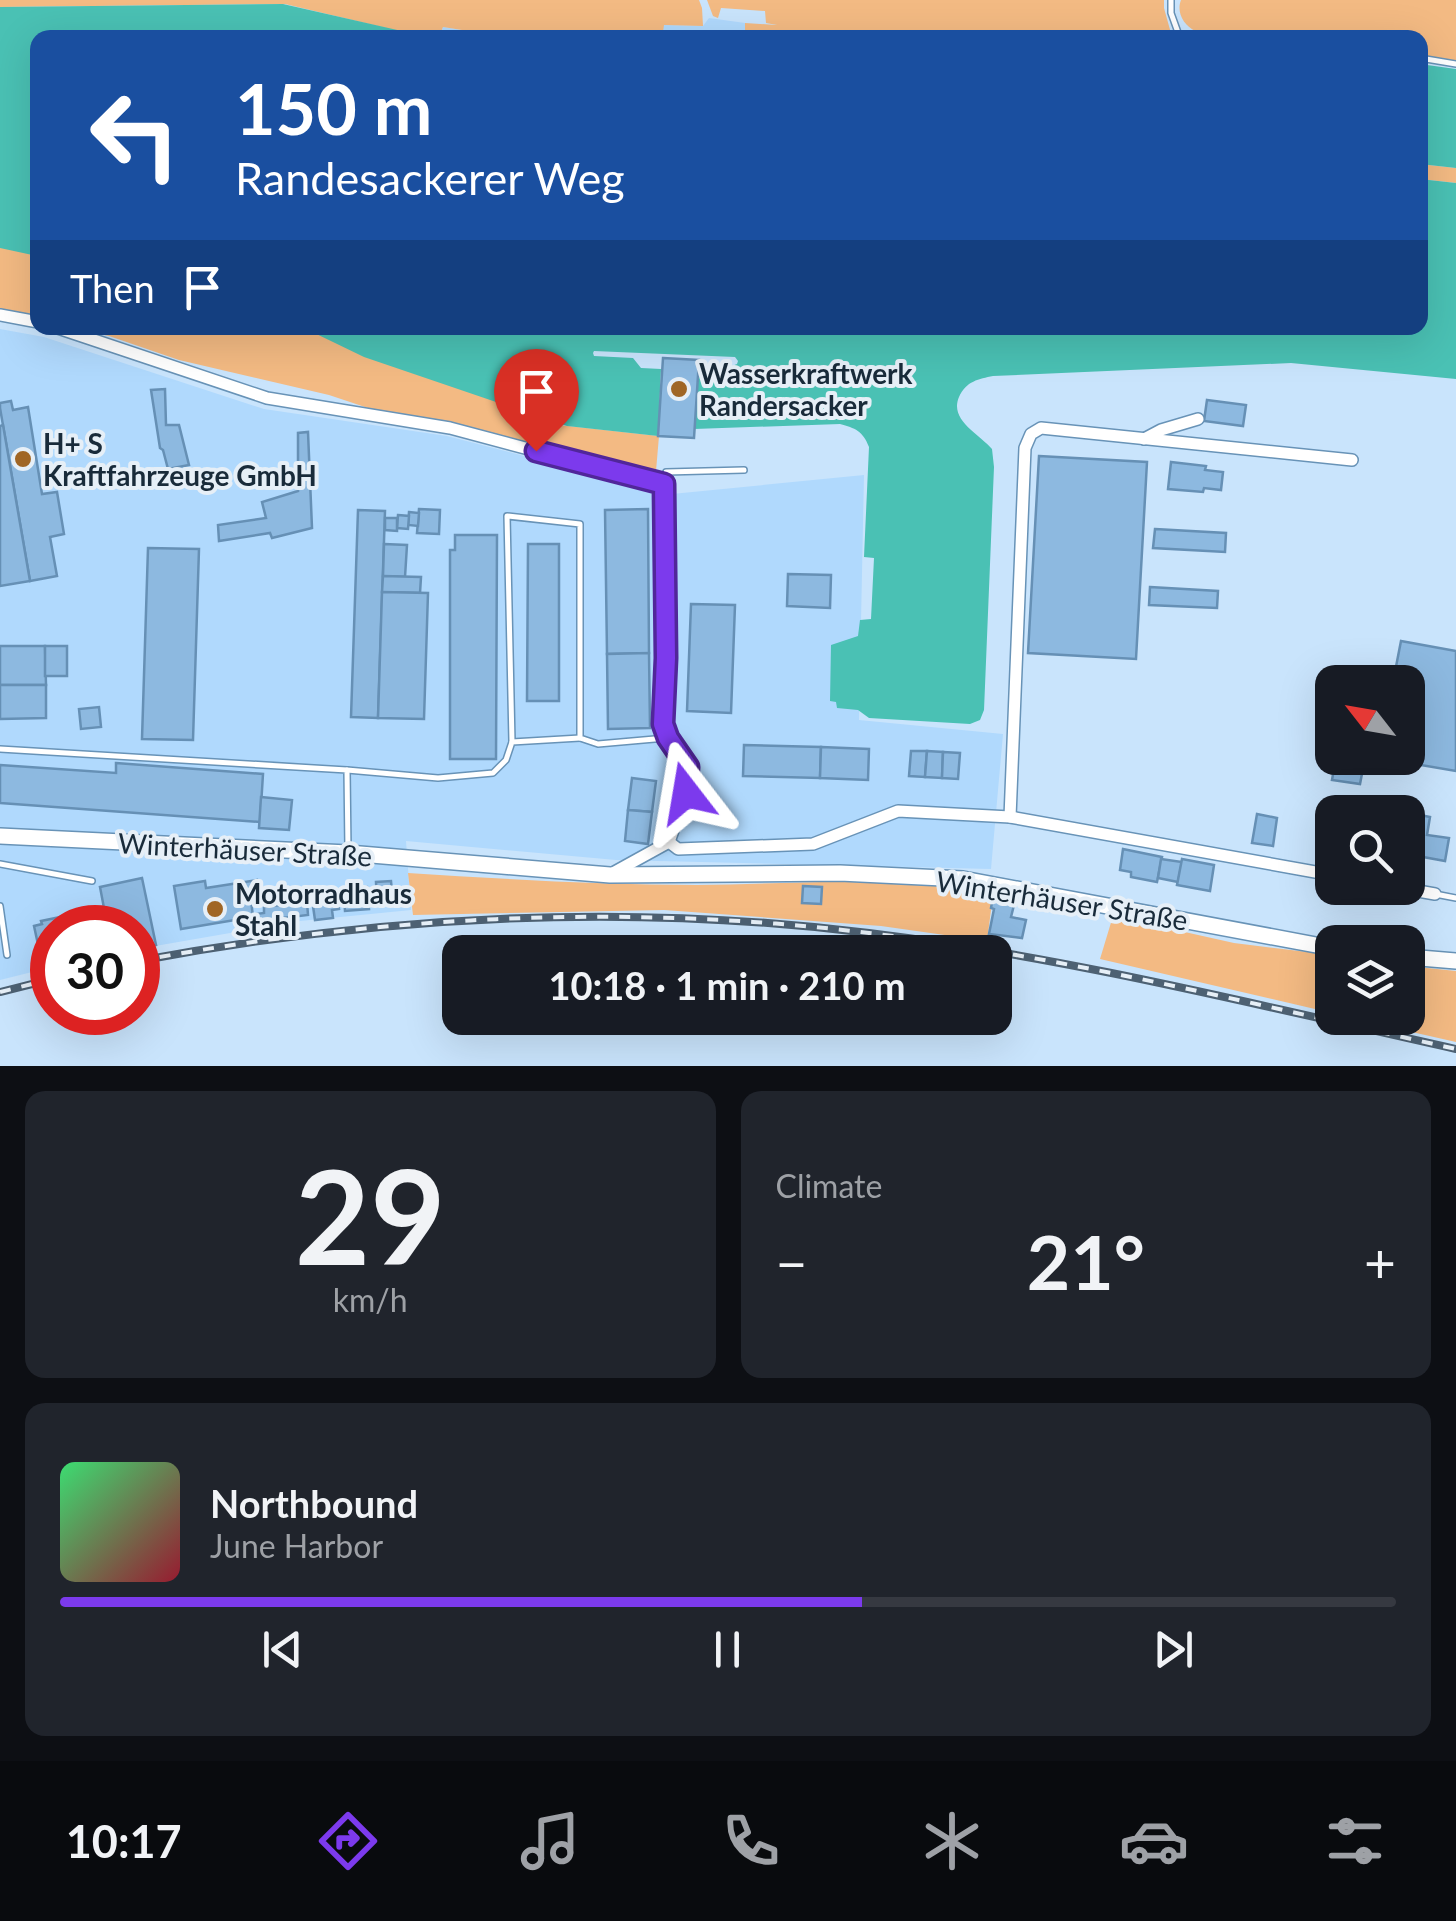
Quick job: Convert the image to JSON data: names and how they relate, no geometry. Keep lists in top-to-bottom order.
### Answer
{
  "streets": {
    "main road": ["Winterhäuser Straße"]
  },
  "places": ["Wasserkraftwerk Randersacker", "H+ S Kraftfahrzeuge GmbH", "Motorradhaus Stahl"],
  "north": "top left",
  "page": {
    "turn": ["150 m", "Randesackerer Weg"],
    "then": "Then",
    "limit": "30",
    "trip": "10:18 · 1 min · 210 m",
    "tile": [
      ["29", "km/h"],
      "Climate"
    ],
    "heat": ["−", "21°", "+"],
    "song": ["Northbound", "June Harbor"],
    "tabs": "10:17"
  }
}
